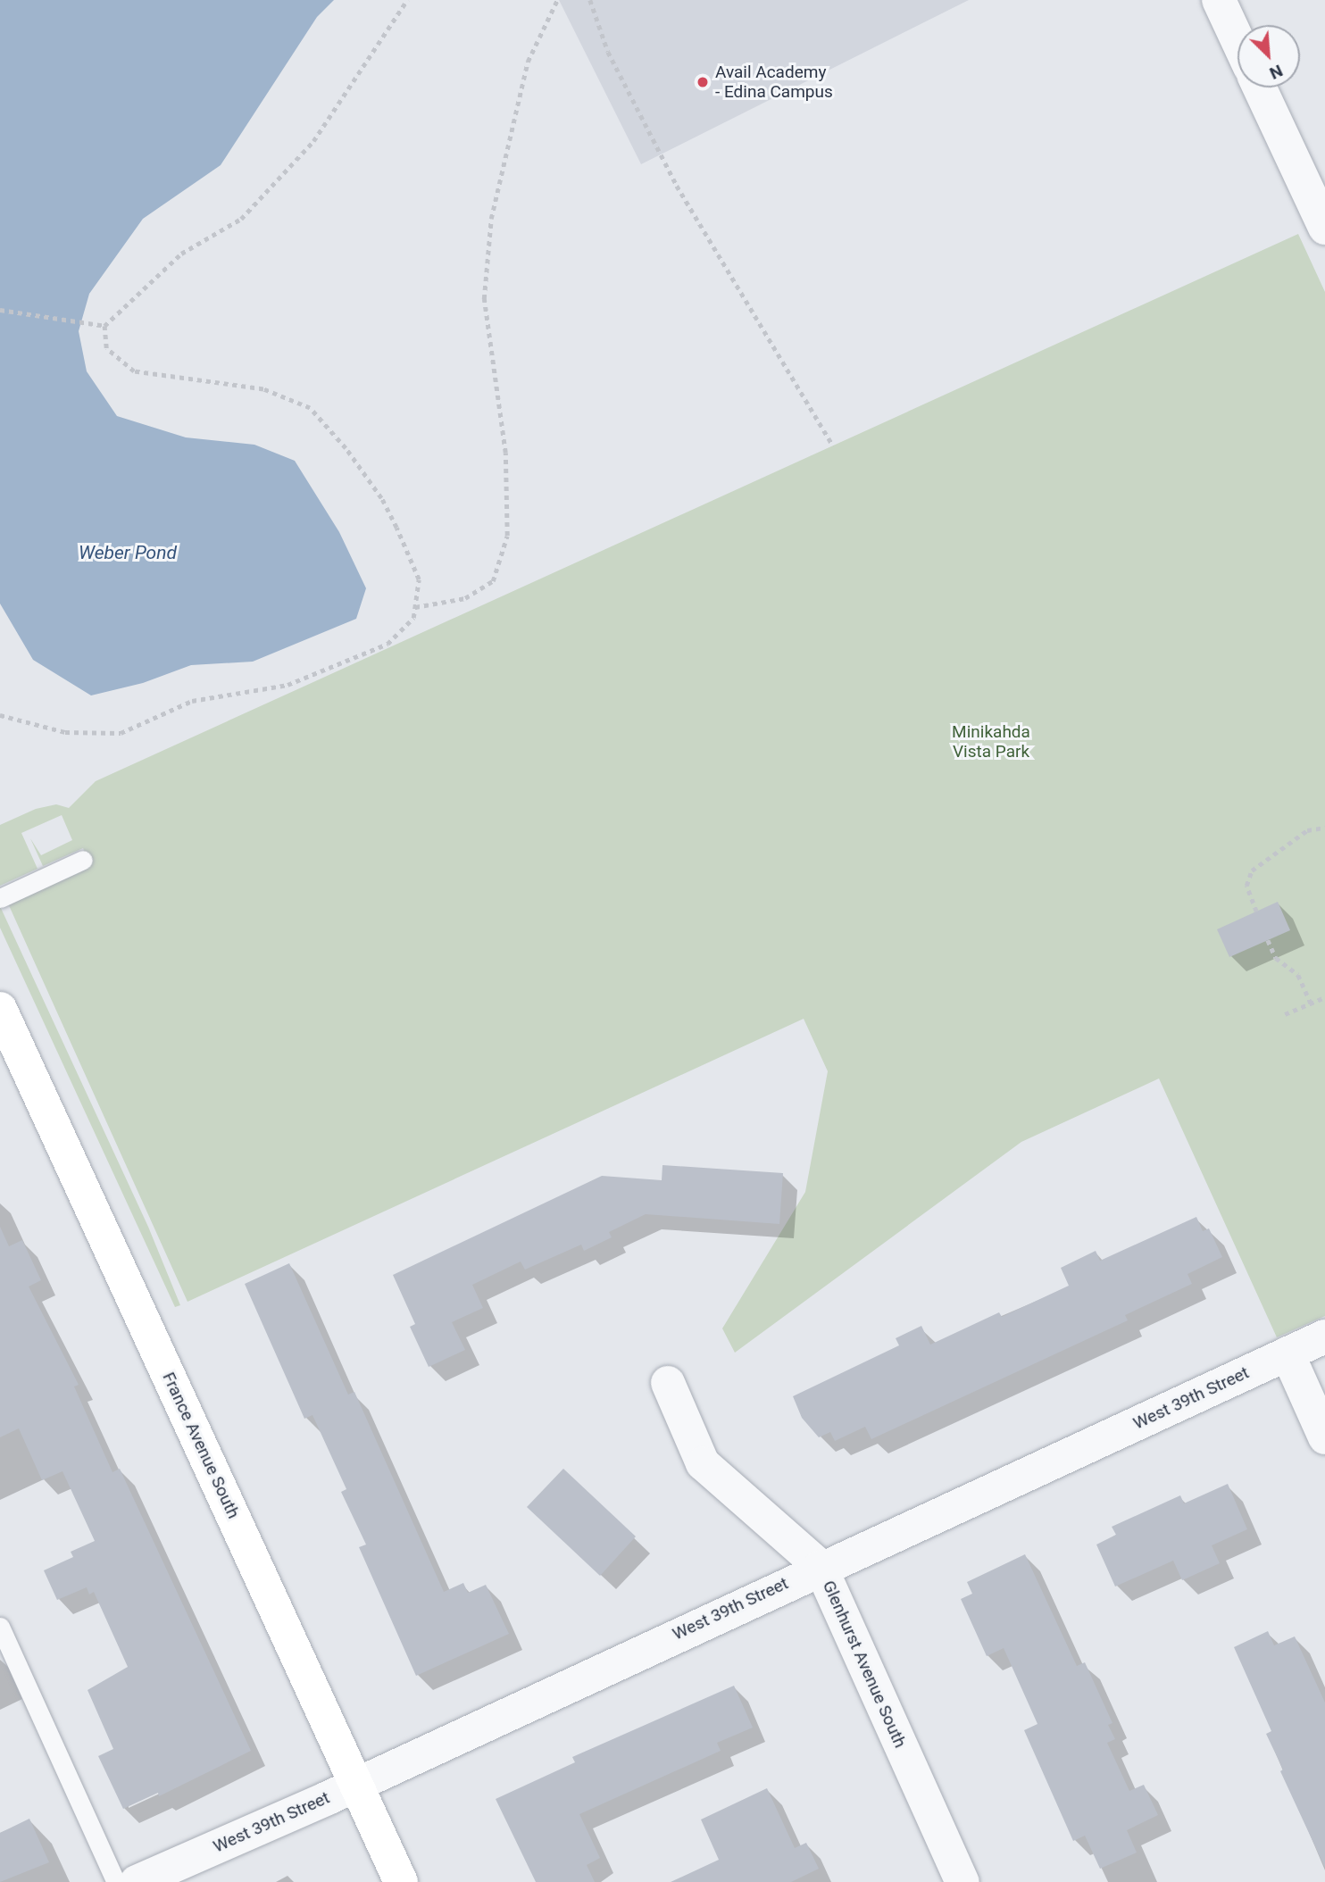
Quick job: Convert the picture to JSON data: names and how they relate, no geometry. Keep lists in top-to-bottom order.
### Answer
{
  "streets": {
    "main road": ["France Avenue South"],
    "street": ["West 39th Street", "Glenhurst Avenue South"]
  },
  "crossings": [
    ["West 39th Street", "France Avenue South"],
    ["West 39th Street", "Glenhurst Avenue South"]
  ],
  "water": ["Weber Pond"],
  "parks": ["Minikahda Vista Park"],
  "places": ["Avail Academy - Edina Campus"],
  "north": "bottom right"
}
